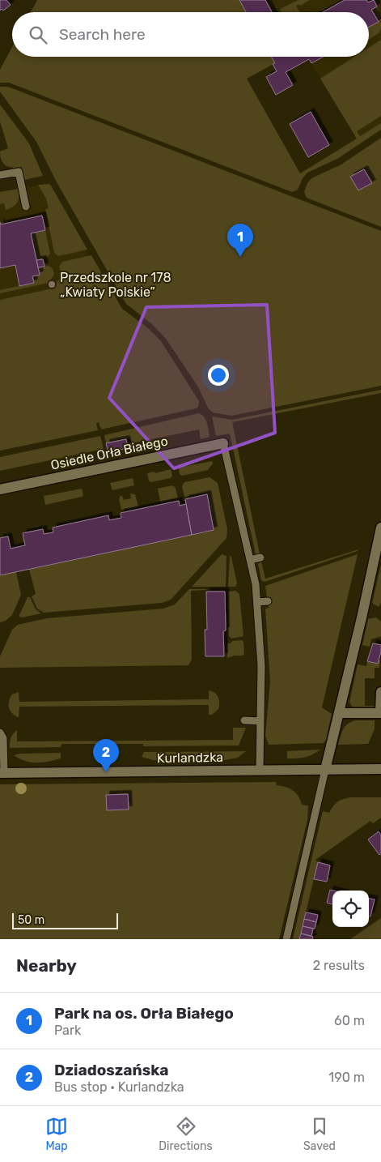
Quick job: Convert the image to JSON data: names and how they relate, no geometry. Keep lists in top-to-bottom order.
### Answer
{
  "streets": {
    "street": ["Osiedle Orła Białego", "Kurlandzka"]
  },
  "places": ["Przedszkole nr 178 „Kwiaty Polskie”"],
  "scale_bar": "50 m",
  "page": {
    "search": "Search here",
    "pins": ["1", "2"],
    "scale": "50 m",
    "heading": ["Nearby", "2 results"],
    "list": [
      {
        "mark": "1",
        "name": "Park na os. Orła Białego",
        "note": "Park",
        "value": "60 m"
      },
      {
        "mark": "2",
        "name": "Dziadoszańska",
        "note": "Bus stop · Kurlandzka",
        "value": "190 m"
      }
    ],
    "nav": ["Map", "Directions", "Saved"]
  }
}
